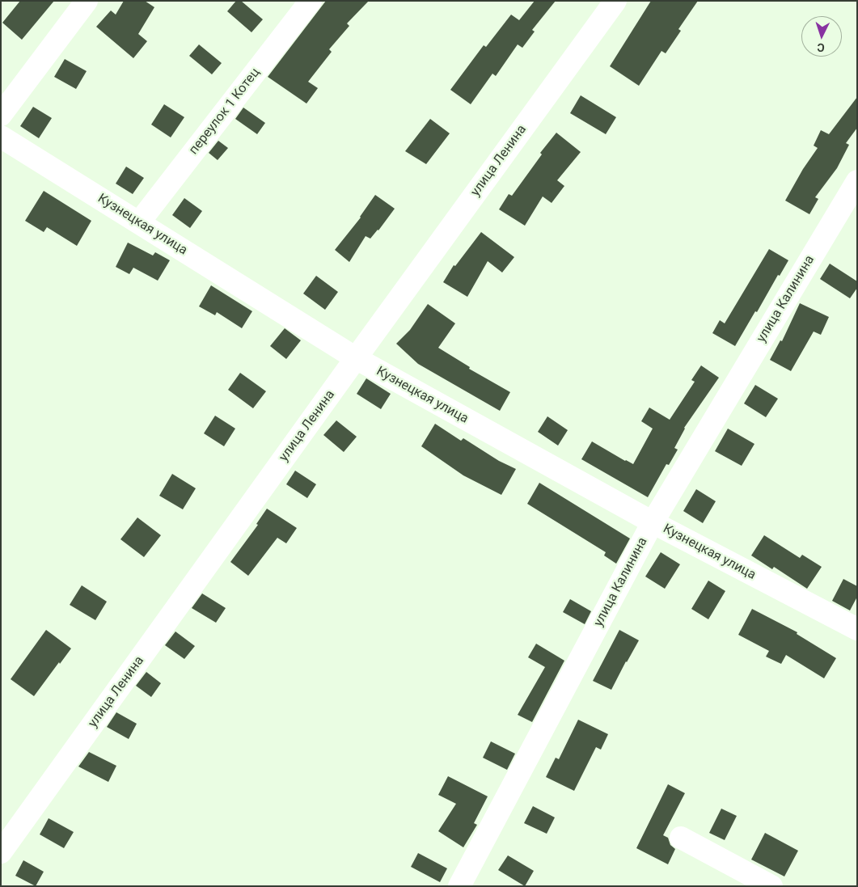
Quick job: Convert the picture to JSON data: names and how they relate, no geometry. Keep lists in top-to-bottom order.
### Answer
{
  "streets": {
    "street": [
      "переулок 1 Котец",
      "улица Ленина",
      "Кузнецкая улица",
      "улица Калинина"
    ]
  },
  "crossings": [
    ["переулок 1 Котец", "Кузнецкая улица"],
    ["улица Ленина", "Кузнецкая улица"],
    ["Кузнецкая улица", "улица Калинина"]
  ],
  "north": "bottom"
}
